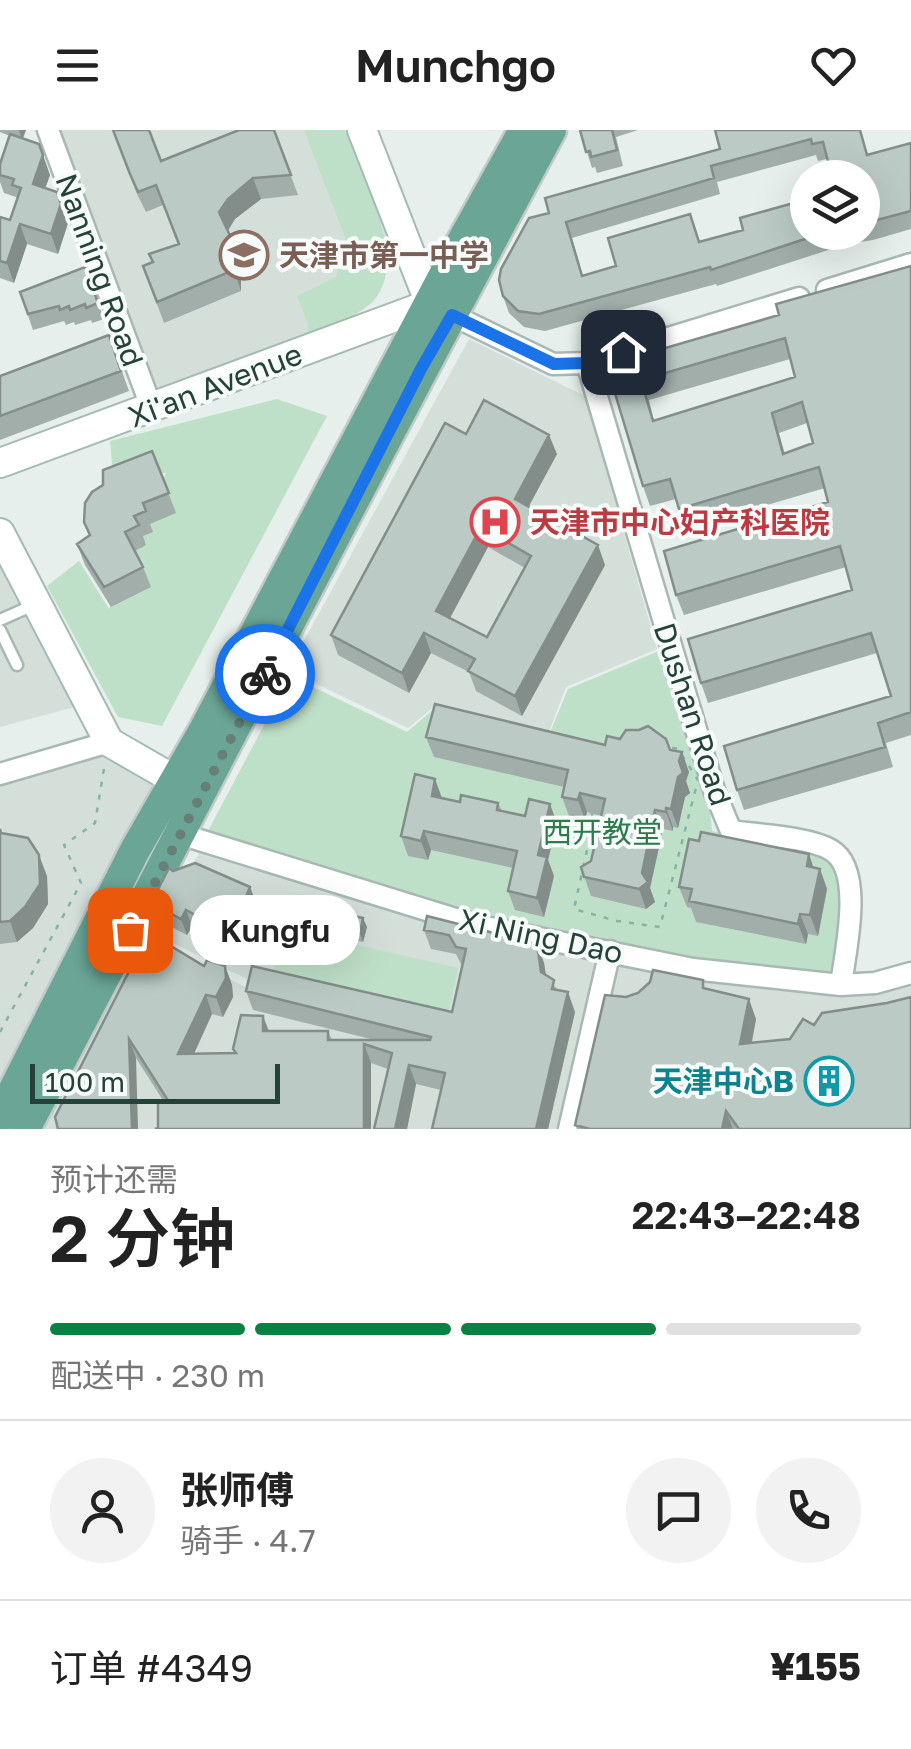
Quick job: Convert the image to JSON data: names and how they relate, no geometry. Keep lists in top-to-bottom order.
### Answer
{
  "streets": {
    "street": [
      "Nanning Road",
      "Xi'an Avenue",
      "Dushan Road",
      "Xi Ning Dao"
    ]
  },
  "crossings": [
    ["Nanning Road", "Xi'an Avenue"],
    ["Dushan Road", "Xi Ning Dao"]
  ],
  "parks": ["西开教堂"],
  "places": {
    "school or university": ["天津市第一中学"],
    "hospital": ["天津市中心妇产科医院"],
    "other": ["Kungfu"],
    "building": ["天津中心B"]
  },
  "scale_bar": "100 m",
  "page": {
    "header": "Munchgo",
    "bubble": "Kungfu",
    "scale": "100 m",
    "heading": ["2 分钟", "预计还需", "22:43–22:48"],
    "panel": [
      "张师傅",
      "骑手 · 4.7",
      "订单 #4349",
      "¥155"
    ],
    "bar": "配送中 · 230 m"
  }
}
